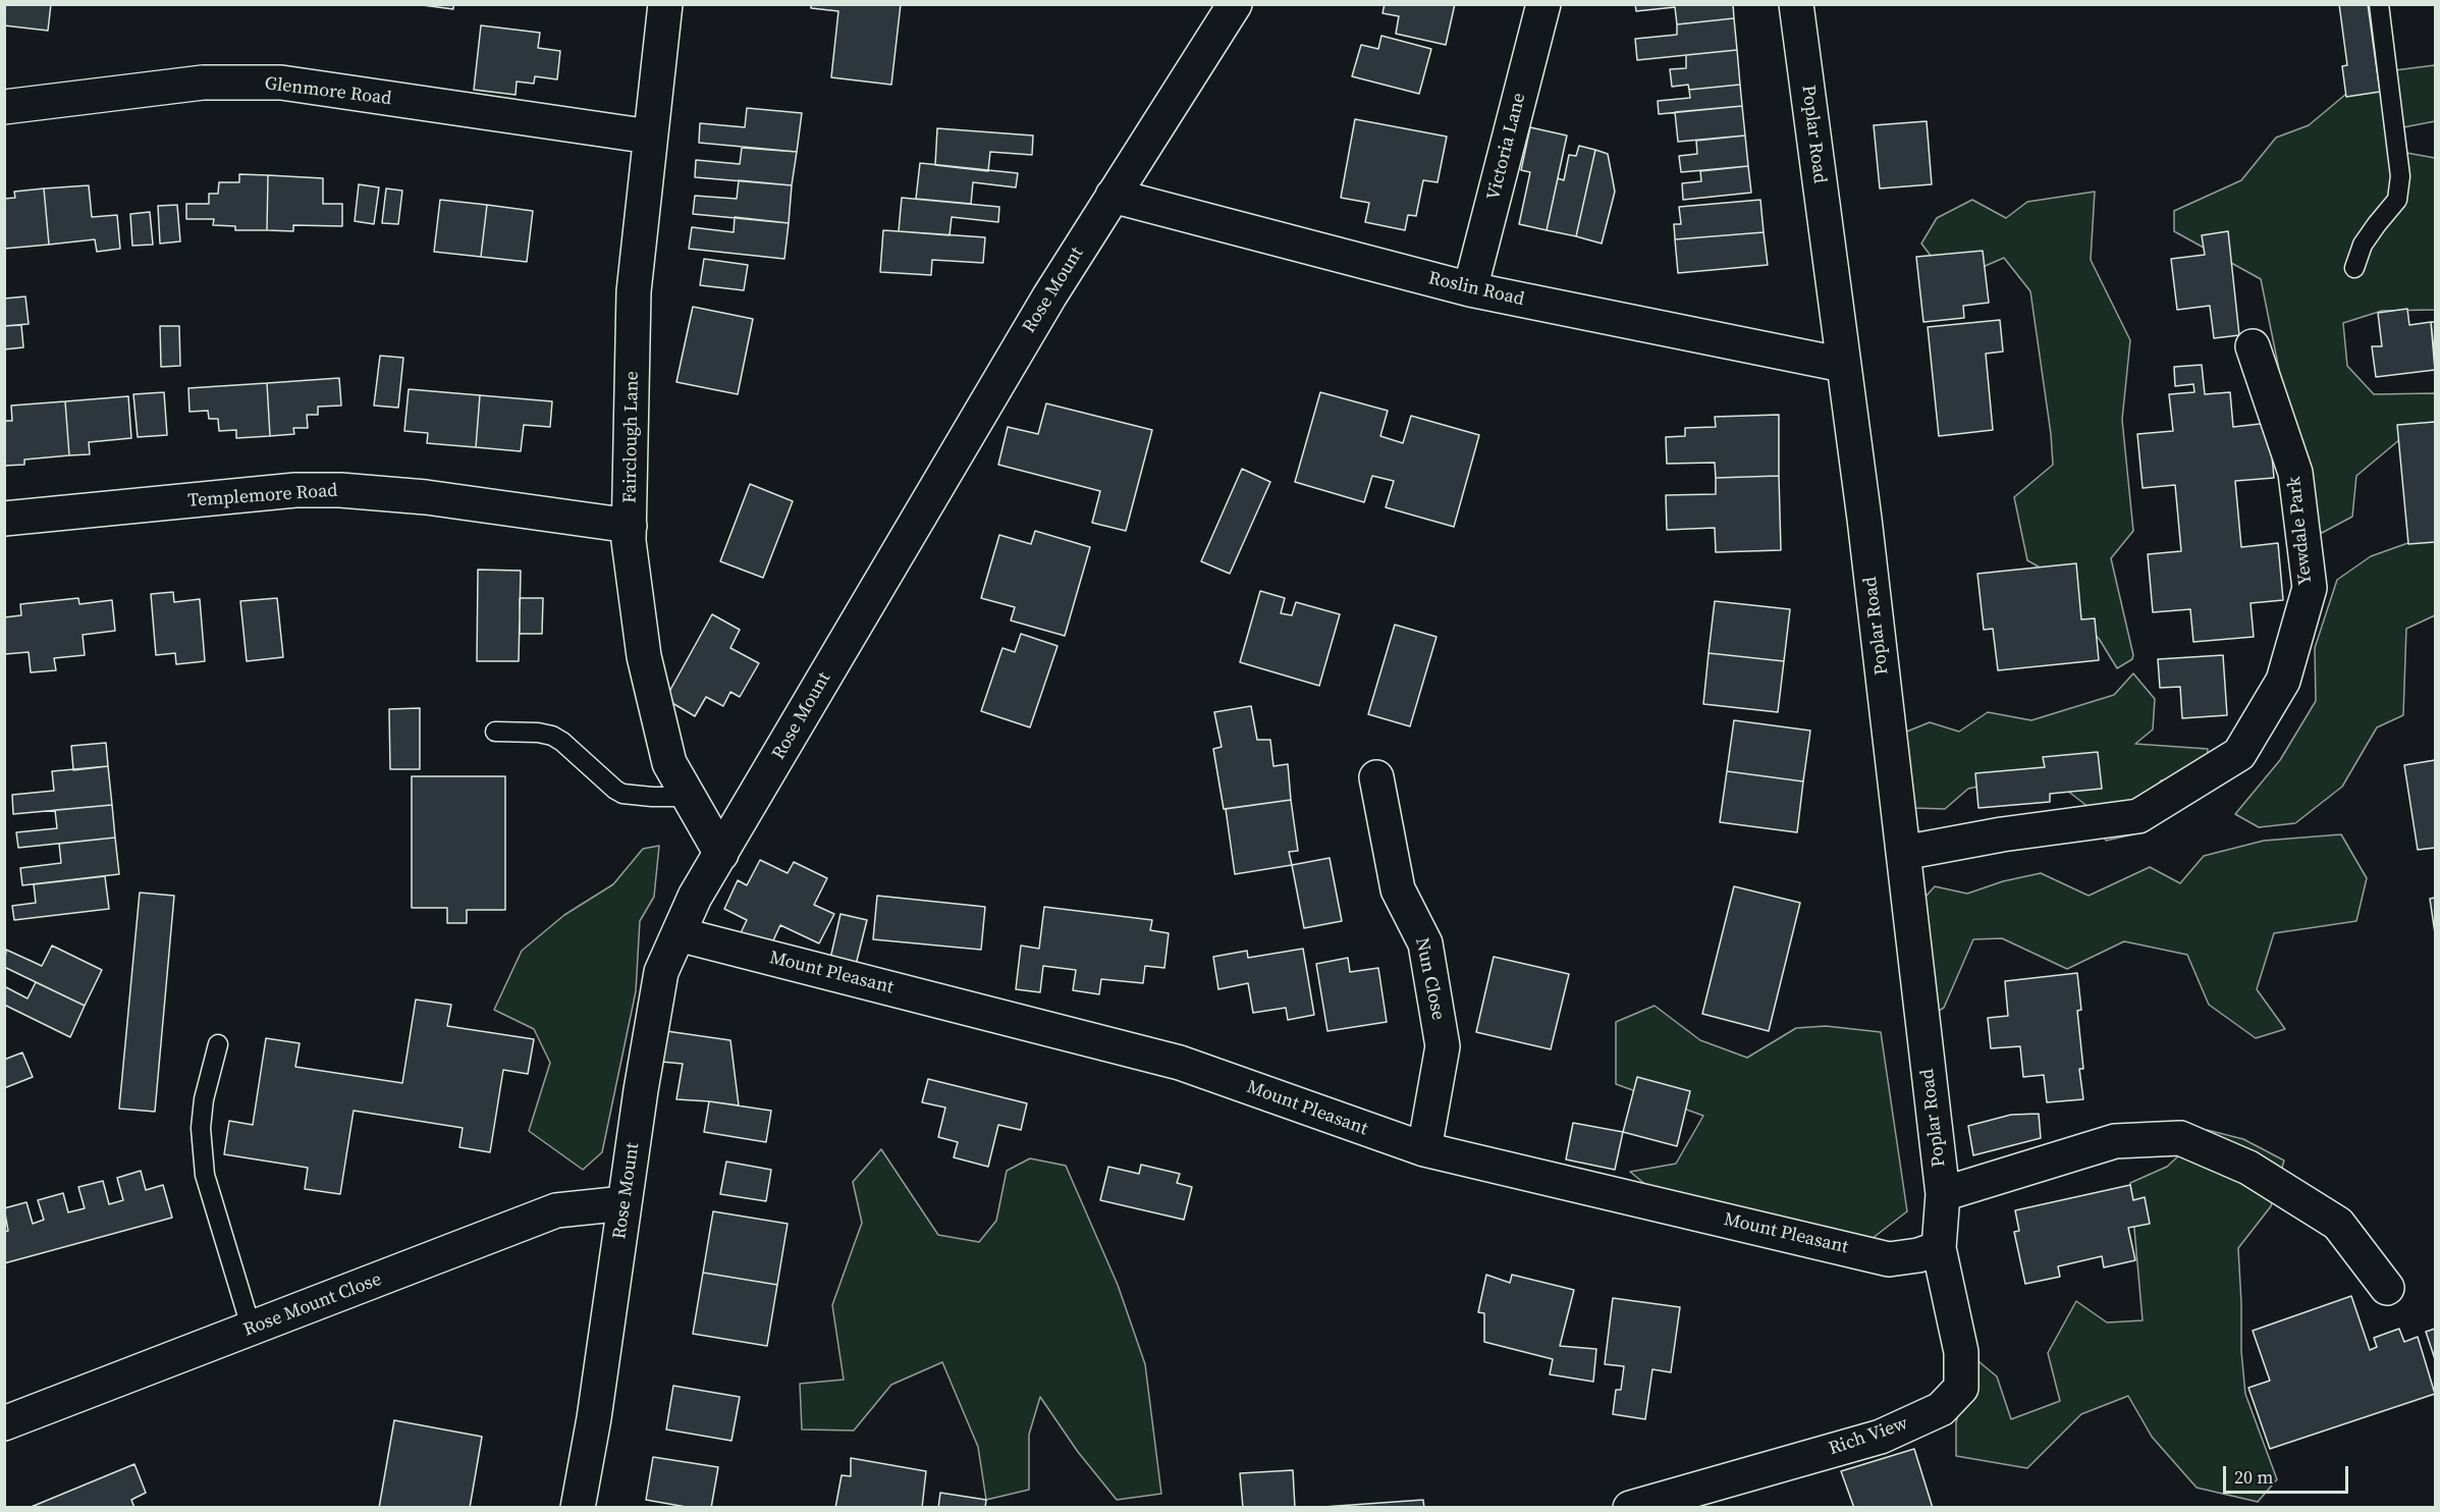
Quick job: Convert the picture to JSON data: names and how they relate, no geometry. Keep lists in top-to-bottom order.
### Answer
{
  "streets": {
    "street": [
      "Glenmore Road",
      "Poplar Road",
      "Victoria Lane",
      "Roslin Road",
      "Rose Mount",
      "Fairclough Lane",
      "Templemore Road",
      "Yewdale Park",
      "Mount Pleasant",
      "Nun Close",
      "Rose Mount Close",
      "Rich View"
    ]
  },
  "crossings": [
    ["Glenmore Road", "Fairclough Lane"],
    ["Poplar Road", "Roslin Road"],
    ["Poplar Road", "Yewdale Park"],
    ["Poplar Road", "Mount Pleasant"],
    ["Poplar Road", "Rich View"],
    ["Victoria Lane", "Roslin Road"],
    ["Roslin Road", "Rose Mount"],
    ["Rose Mount", "Fairclough Lane"],
    ["Rose Mount", "Mount Pleasant"],
    ["Rose Mount", "Rose Mount Close"],
    ["Fairclough Lane", "Templemore Road"],
    ["Mount Pleasant", "Nun Close"],
    ["Mount Pleasant", "Rich View"]
  ],
  "scale_bar": "20 m"
}
